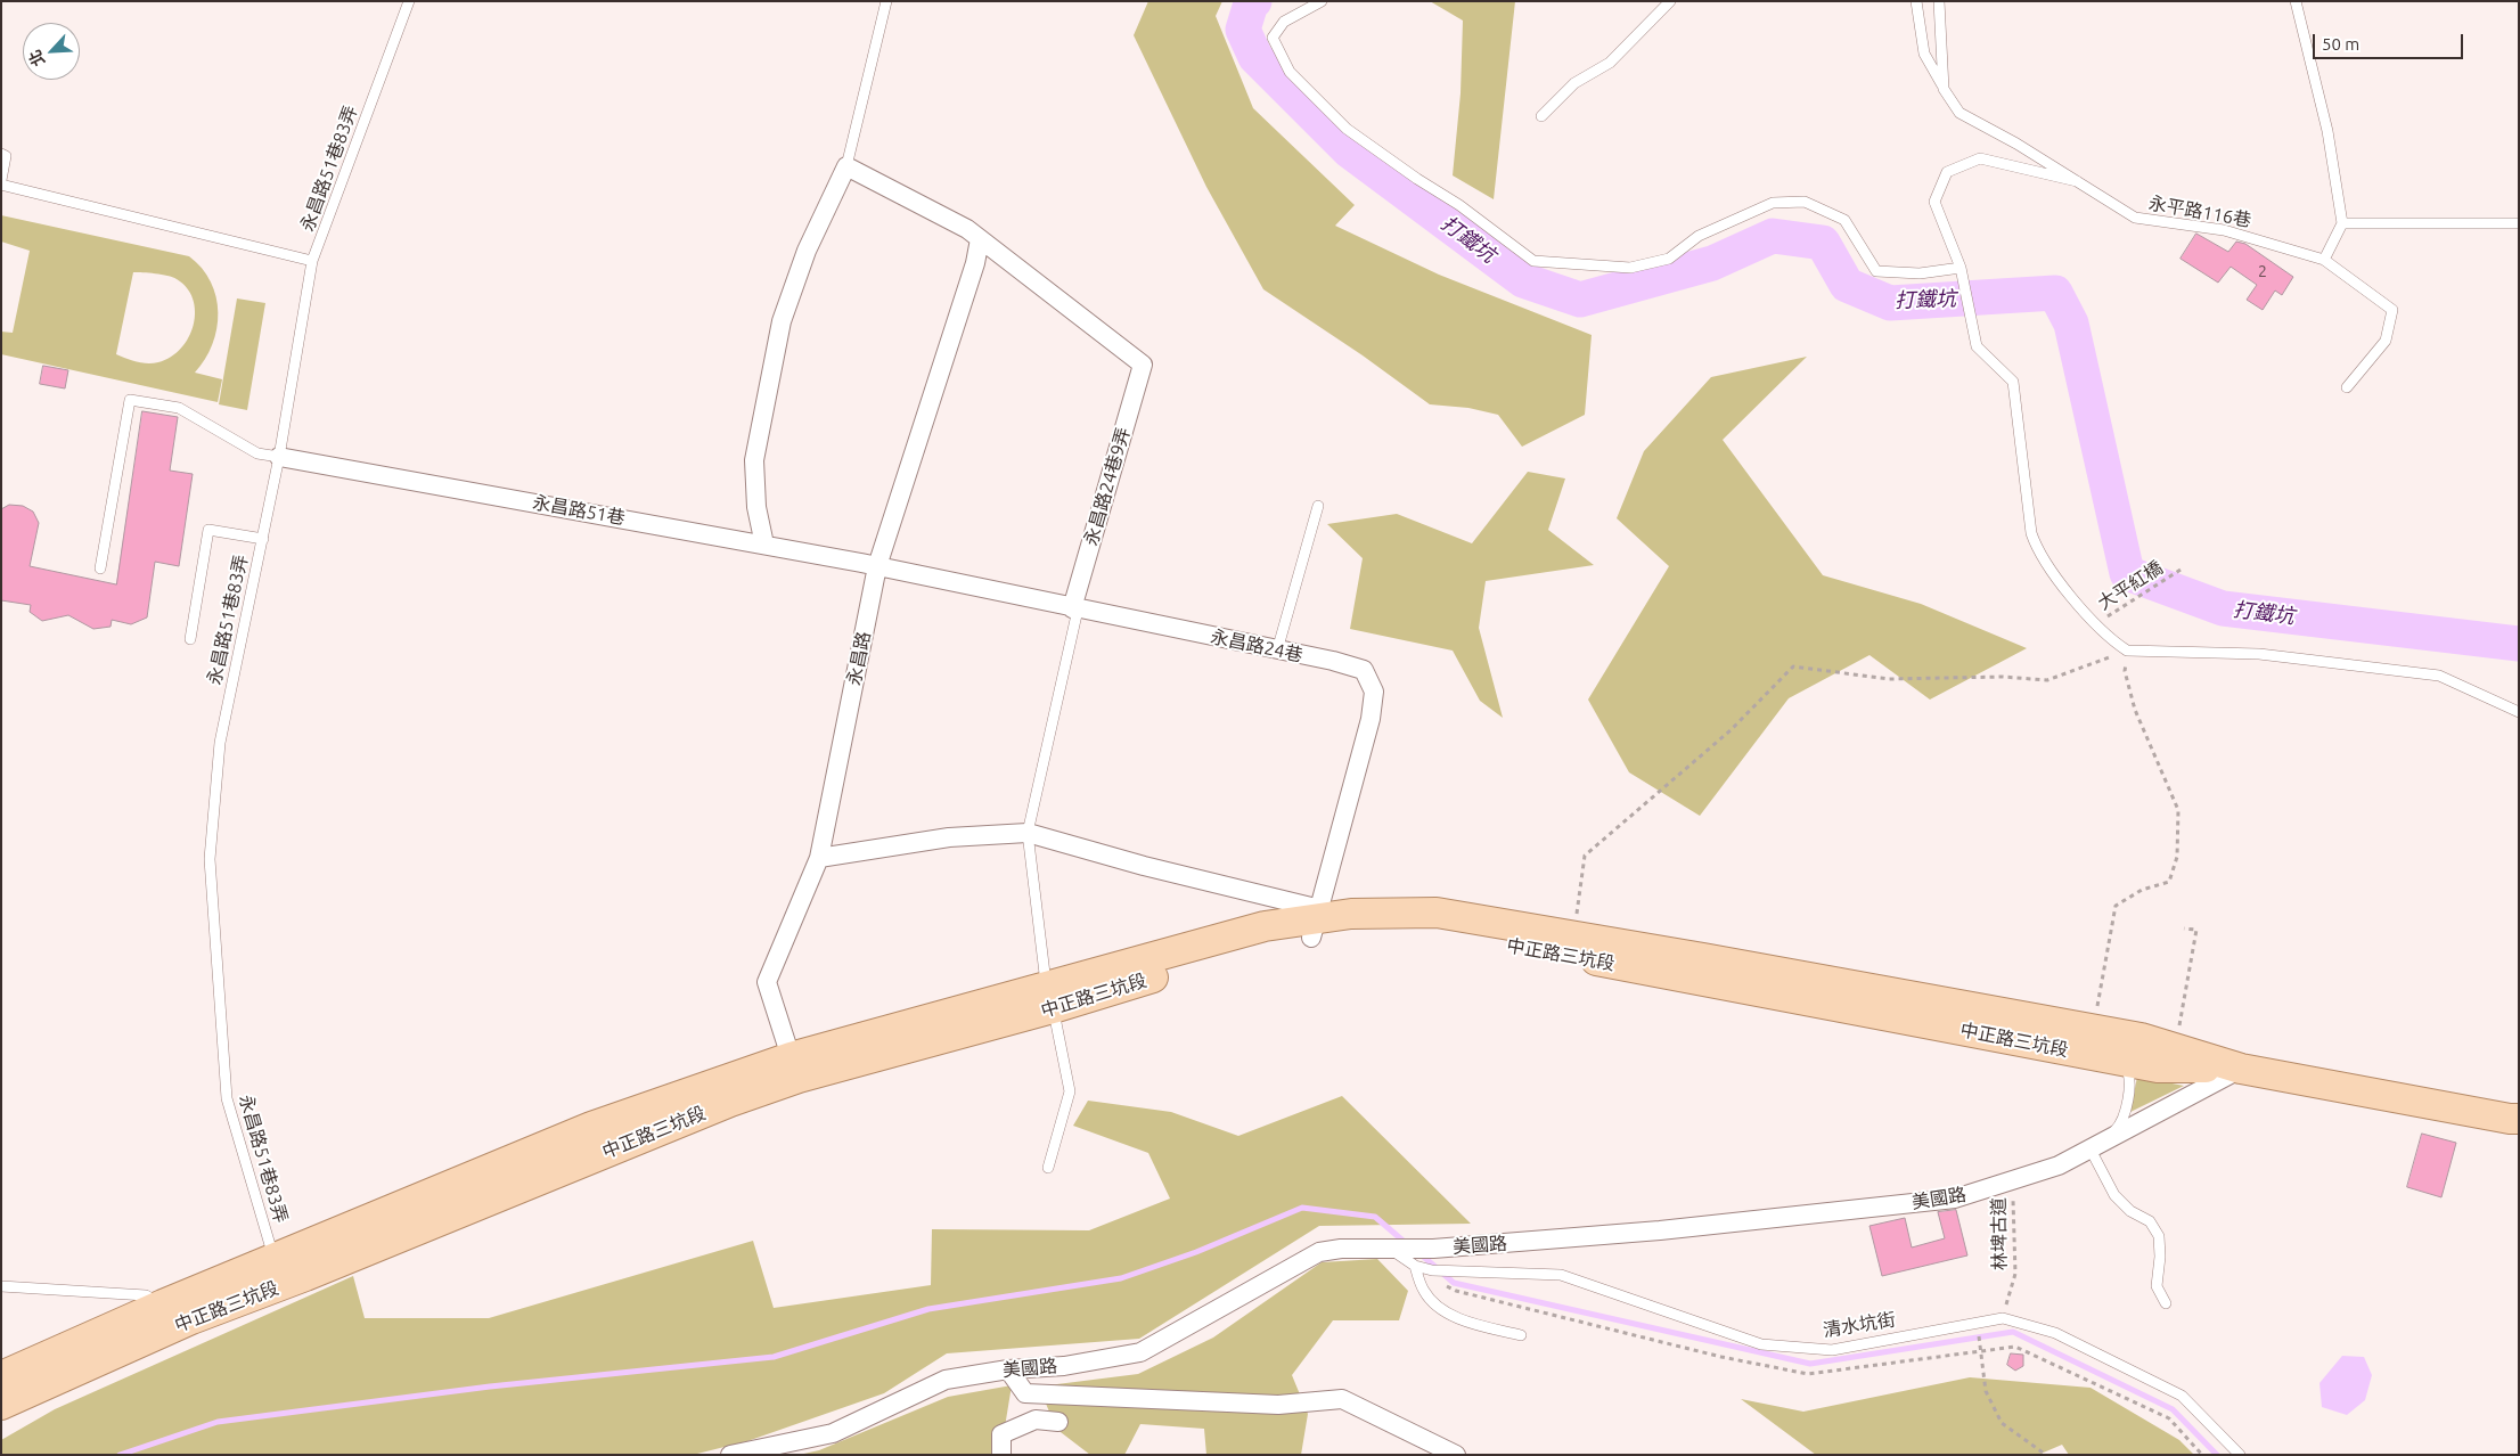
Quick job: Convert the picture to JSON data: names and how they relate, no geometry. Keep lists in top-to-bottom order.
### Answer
{
  "streets": {
    "main road": ["中正路三坑段"],
    "street": [
      "永昌路24巷9弄",
      "永昌路51巷",
      "永昌路24巷",
      "永昌路",
      "美國路"
    ],
    "lane": ["永昌路51巷83弄", "永平路116巷", "清水坑街"],
    "path": ["大平紅橋", "林埤古道"]
  },
  "crossings": [
    ["永昌路51巷83弄", "永昌路51巷"],
    ["永昌路51巷83弄", "中正路三坑段"],
    ["永昌路24巷9弄", "永昌路24巷"],
    ["永昌路24巷9弄", "永昌路"],
    ["永昌路51巷", "永昌路24巷"],
    ["永昌路51巷", "永昌路"],
    ["永昌路24巷", "永昌路"],
    ["永昌路24巷", "中正路三坑段"],
    ["永昌路", "中正路三坑段"],
    ["中正路三坑段", "美國路"],
    ["美國路", "林埤古道"],
    ["林埤古道", "清水坑街"]
  ],
  "water": ["打鐵坑"],
  "house_numbers": ["2"],
  "scale_bar": "50 m",
  "north": "bottom left"
}
